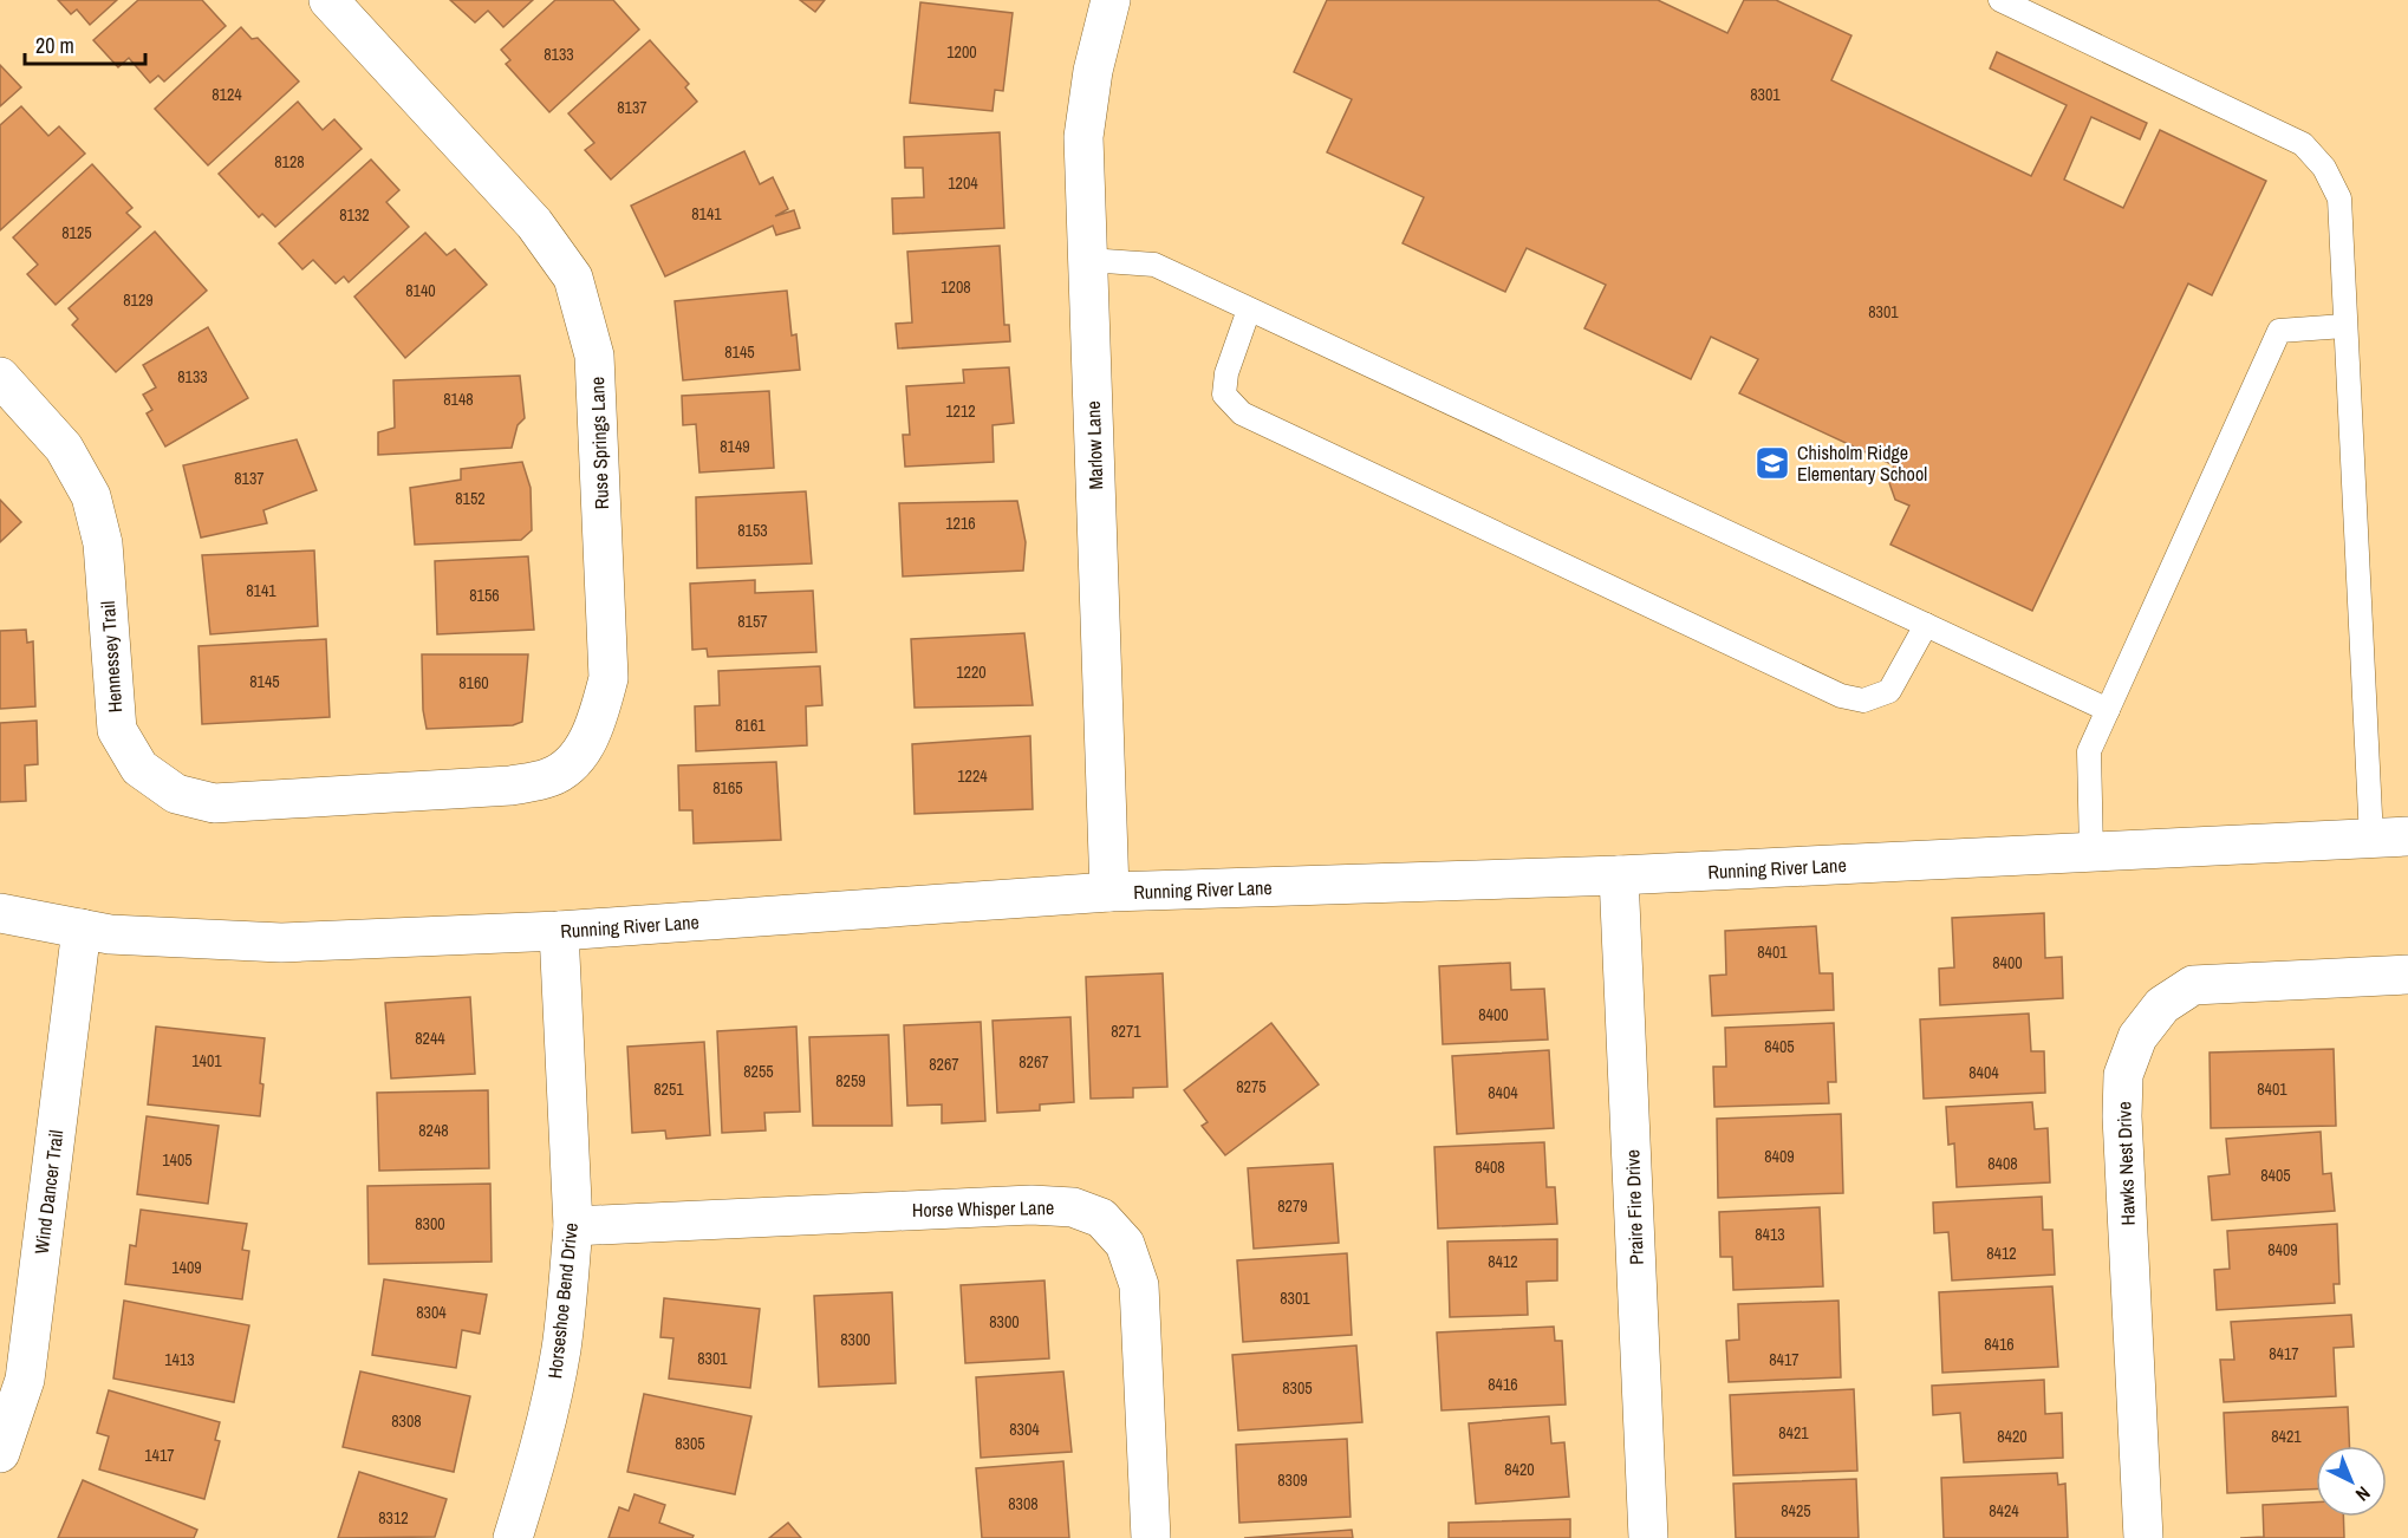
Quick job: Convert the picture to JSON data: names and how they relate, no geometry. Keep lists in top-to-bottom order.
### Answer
{
  "streets": {
    "street": [
      "Ruse Springs Lane",
      "Marlow Lane",
      "Hennessey Trail",
      "Running River Lane",
      "Hawks Nest Drive",
      "Wind Dancer Trail",
      "Praire Fire Drive",
      "Horse Whisper Lane",
      "Horseshoe Bend Drive"
    ]
  },
  "crossings": [
    ["Ruse Springs Lane", "Hennessey Trail"],
    ["Marlow Lane", "Running River Lane"],
    ["Running River Lane", "Wind Dancer Trail"],
    ["Running River Lane", "Praire Fire Drive"],
    ["Running River Lane", "Horseshoe Bend Drive"],
    ["Horse Whisper Lane", "Horseshoe Bend Drive"]
  ],
  "places": {
    "school or university": ["Chisholm Ridge Elementary School"]
  },
  "house_numbers": [
    "1200",
    "8133",
    "8124",
    "8301",
    "8137",
    "8128",
    "1204",
    "8141",
    "8132",
    "8125",
    "1208",
    "8140",
    "8129",
    "8301",
    "8145",
    "8133",
    "8148",
    "1212",
    "8149",
    "8137",
    "8152",
    "1216",
    "8153",
    "8141",
    "8156",
    "8157",
    "1220",
    "8145",
    "8160",
    "8161",
    "1224",
    "8165",
    "8401",
    "8400",
    "8400",
    "8271",
    "8244",
    "8405",
    "1401",
    "8267",
    "8267",
    "8255",
    "8404",
    "8259",
    "8275",
    "8251",
    "8401",
    "8404",
    "8248",
    "8409",
    "1405",
    "8408",
    "8408",
    "8405",
    "8279",
    "8300",
    "8413",
    "8409",
    "8412",
    "8412",
    "1409",
    "8301",
    "8304",
    "8300",
    "8300",
    "8416",
    "8417",
    "8301",
    "1413",
    "8417",
    "8416",
    "8305",
    "8308",
    "8304",
    "8421",
    "8420",
    "8421",
    "8305",
    "1417",
    "8420",
    "8309",
    "8308",
    "8425",
    "8424",
    "8312"
  ],
  "scale_bar": "20 m",
  "north": "bottom right"
}
